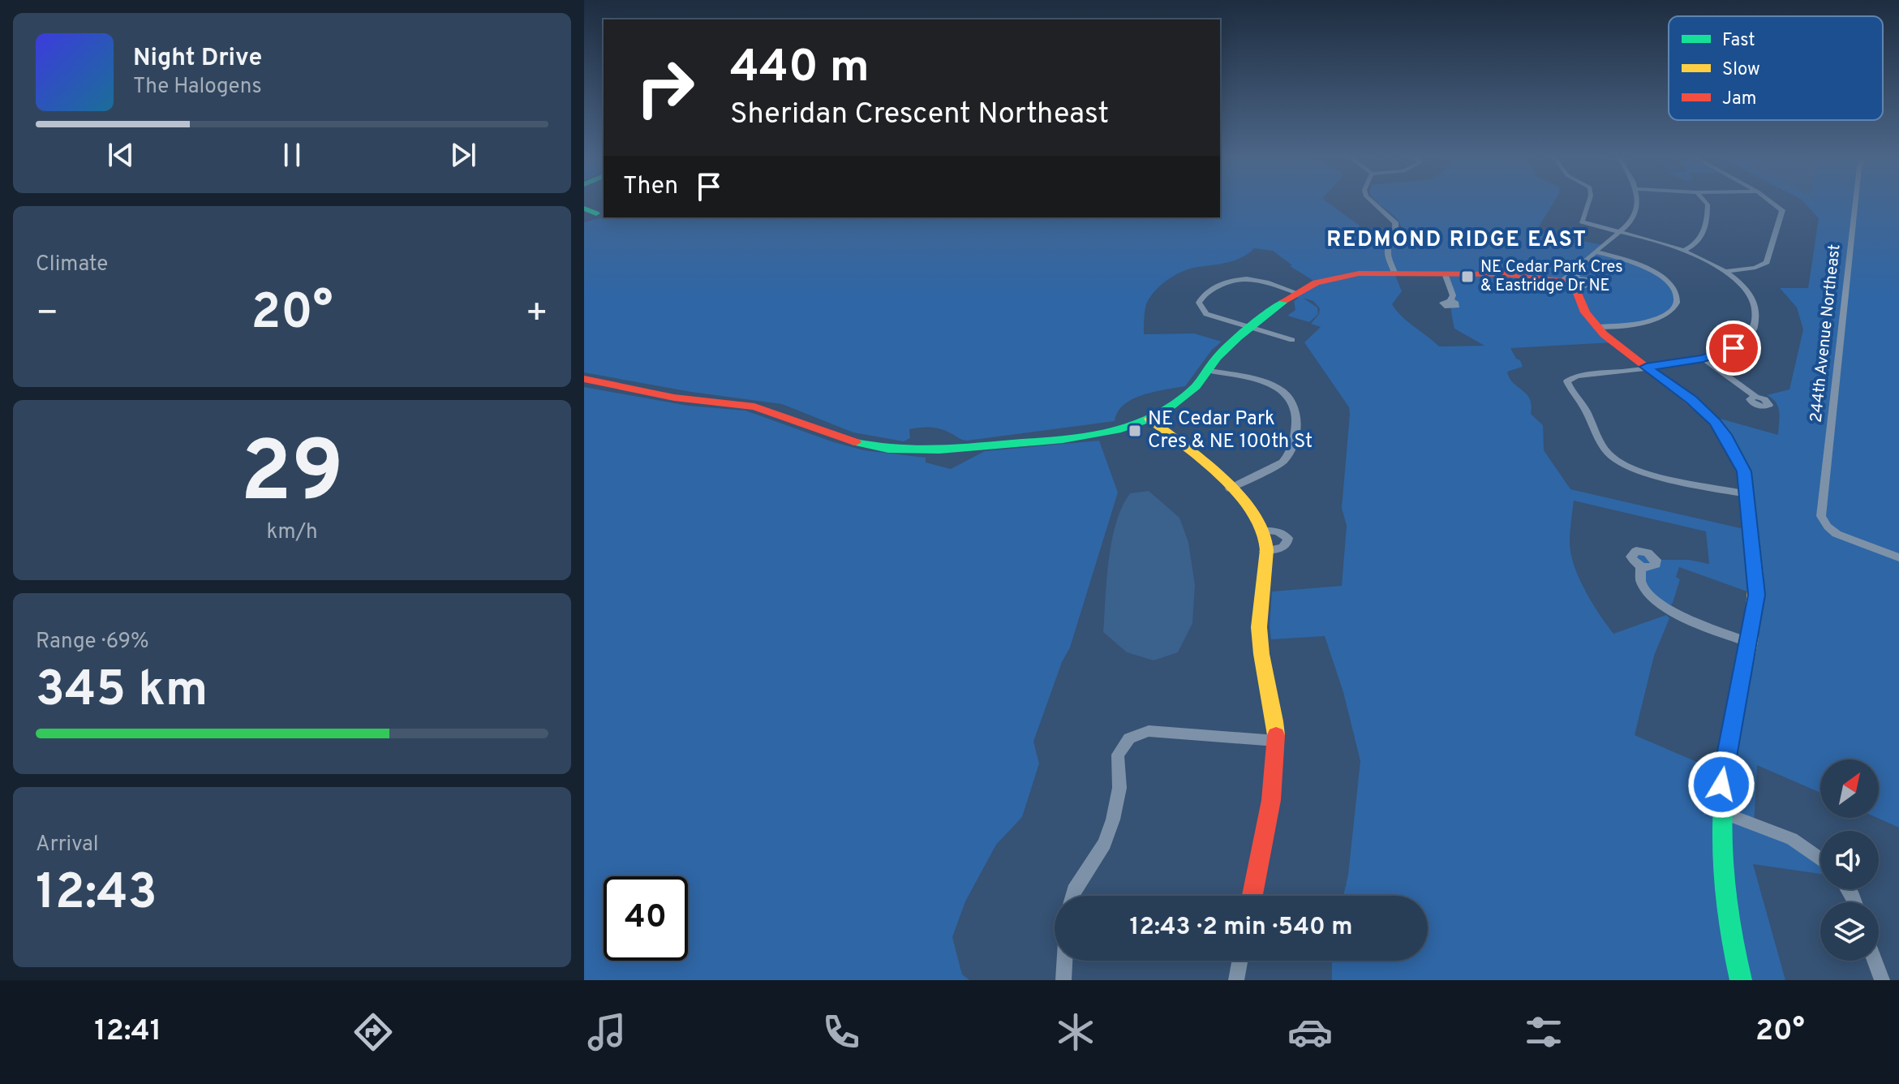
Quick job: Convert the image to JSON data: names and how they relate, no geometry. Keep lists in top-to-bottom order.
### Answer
{
  "streets": {
    "street": ["244th Avenue Northeast"]
  },
  "districts": ["REDMOND RIDGE EAST"],
  "places": {
    "transit": ["NE Cedar Park Cres & Eastridge Dr NE", "NE Cedar Park Cres & NE 100th St"]
  },
  "legend": ["Fast", "Slow", "Jam"],
  "north": "top right",
  "page": {
    "turn": ["440 m", "Sheridan Crescent Northeast"],
    "song": ["Night Drive", "The Halogens"],
    "then": "Then",
    "tile": [
      "Climate",
      ["29", "km/h"],
      ["Range · 69%", "345 km"],
      ["Arrival", "12:43"]
    ],
    "heat": ["−", "20°", "+"],
    "limit": "40",
    "trip": "12:43 · 2 min · 540 m",
    "tabs": ["12:41", "20°"]
  }
}
